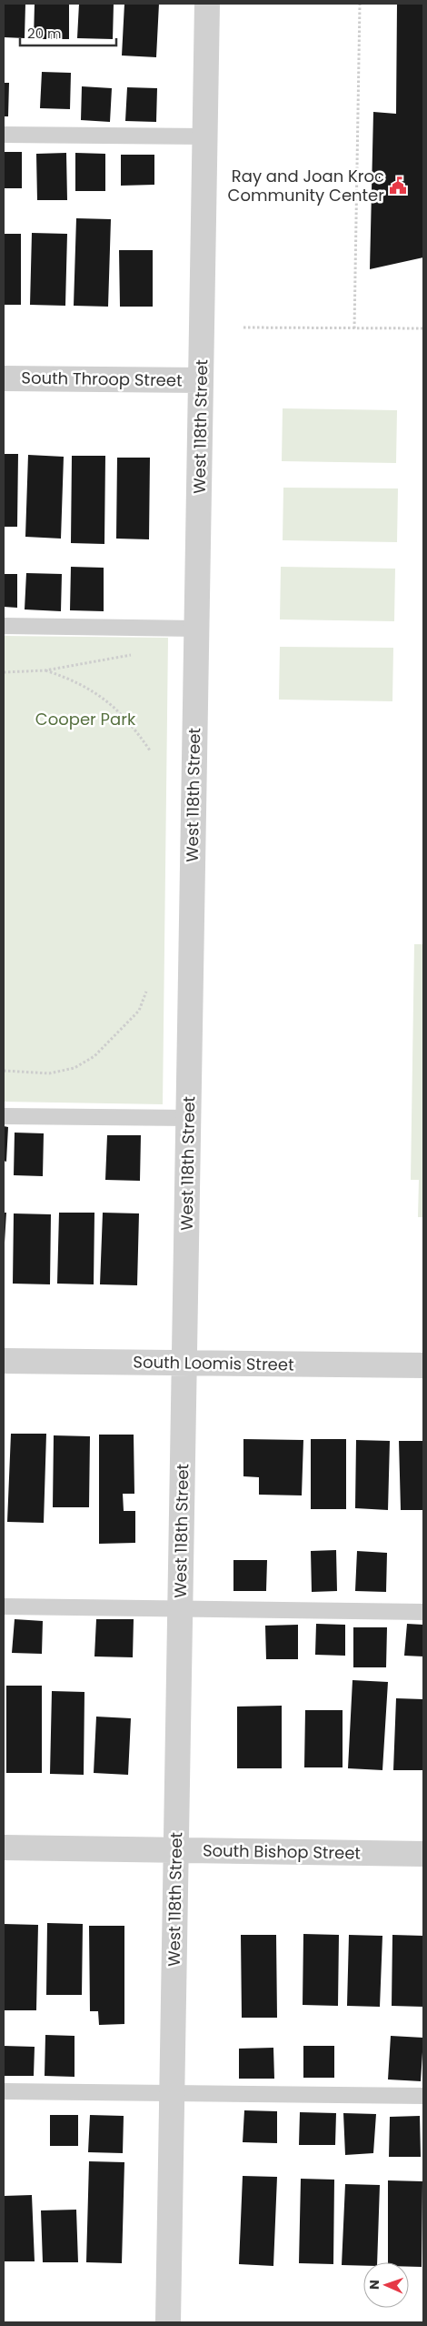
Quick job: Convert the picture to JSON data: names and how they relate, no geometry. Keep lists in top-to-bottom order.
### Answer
{
  "streets": {
    "street": [
      "South Throop Street",
      "West 118th Street",
      "South Loomis Street",
      "South Bishop Street"
    ]
  },
  "crossings": [
    ["South Throop Street", "West 118th Street"],
    ["West 118th Street", "South Loomis Street"],
    ["West 118th Street", "South Bishop Street"]
  ],
  "parks": ["Cooper Park"],
  "places": {
    "public building": ["Ray and Joan Kroc Community Center"]
  },
  "scale_bar": "20 m",
  "north": "left"
}
